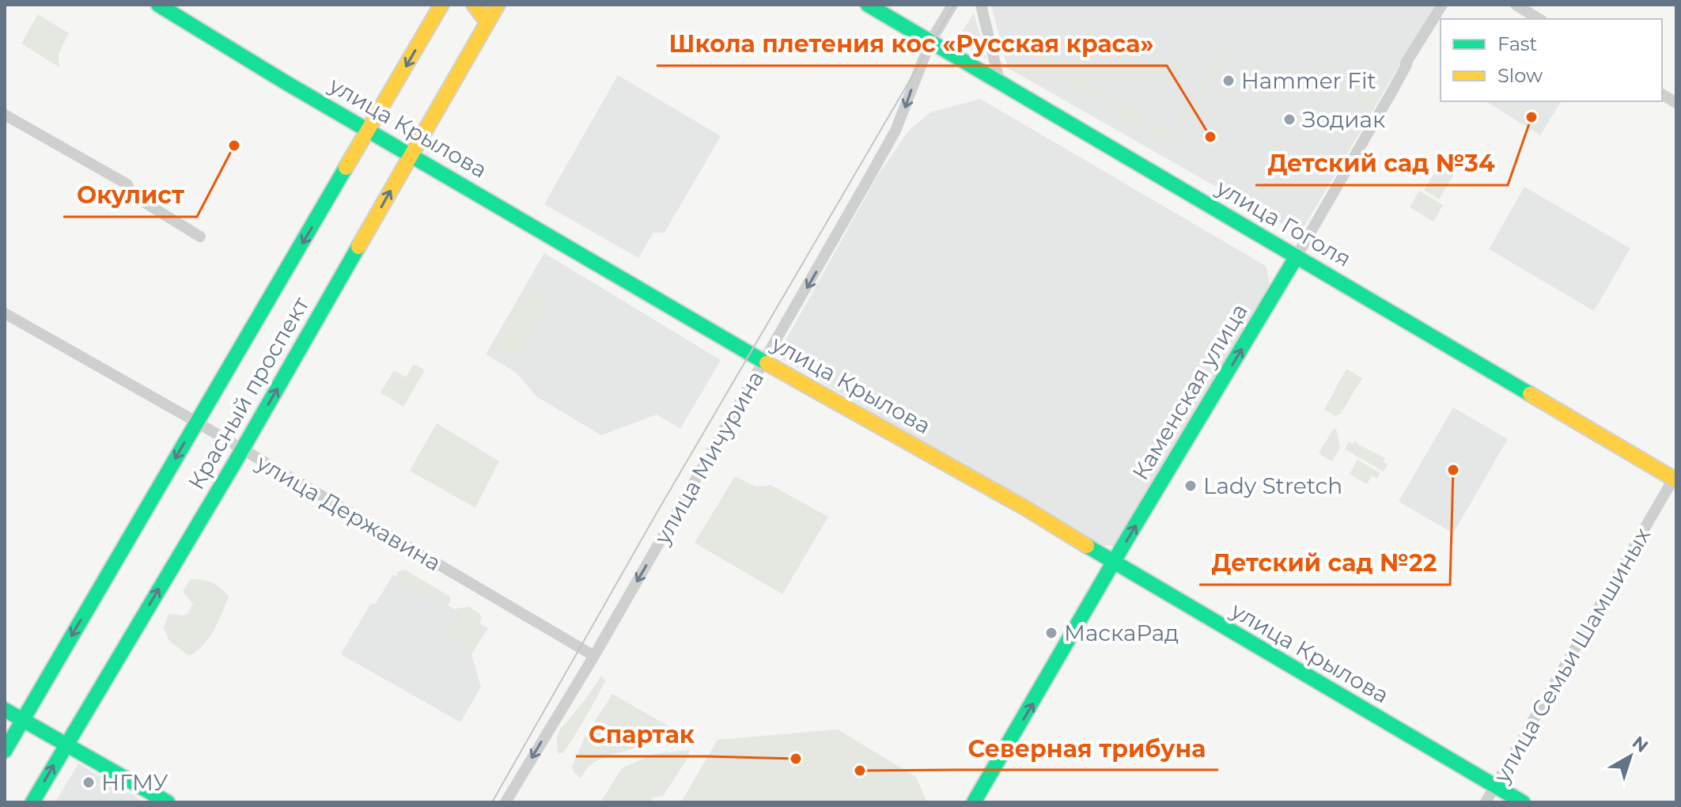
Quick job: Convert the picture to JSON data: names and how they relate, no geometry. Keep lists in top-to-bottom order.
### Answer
{
  "streets": {
    "main road": [
      "улица Крылова",
      "улица Гоголя",
      "Каменская улица",
      "Красный проспект"
    ],
    "street": ["улица Мичурина", "улица Державина", "улица Семьи Шамшиных"]
  },
  "crossings": [
    ["улица Крылова", "Каменская улица"],
    ["улица Крылова", "Красный проспект"],
    ["улица Крылова", "улица Мичурина"],
    ["улица Крылова", "улица Семьи Шамшиных"],
    ["улица Гоголя", "Каменская улица"],
    ["улица Гоголя", "улица Мичурина"],
    ["улица Гоголя", "улица Семьи Шамшиных"],
    ["Красный проспект", "улица Державина"],
    ["улица Мичурина", "улица Державина"]
  ],
  "one_way": ["Каменская улица", "улица Мичурина"],
  "places": [
    "Hammer Fit",
    "Детский сад №34",
    "Зодиак",
    "Школа плетения кос «Русская краса»",
    "Окулист",
    "Детский сад №22",
    "Lady Stretch",
    "МаскаРад",
    "Спартак",
    "Северная трибуна",
    "НГМУ"
  ],
  "legend": ["Fast", "Slow"],
  "north": "top right"
}
